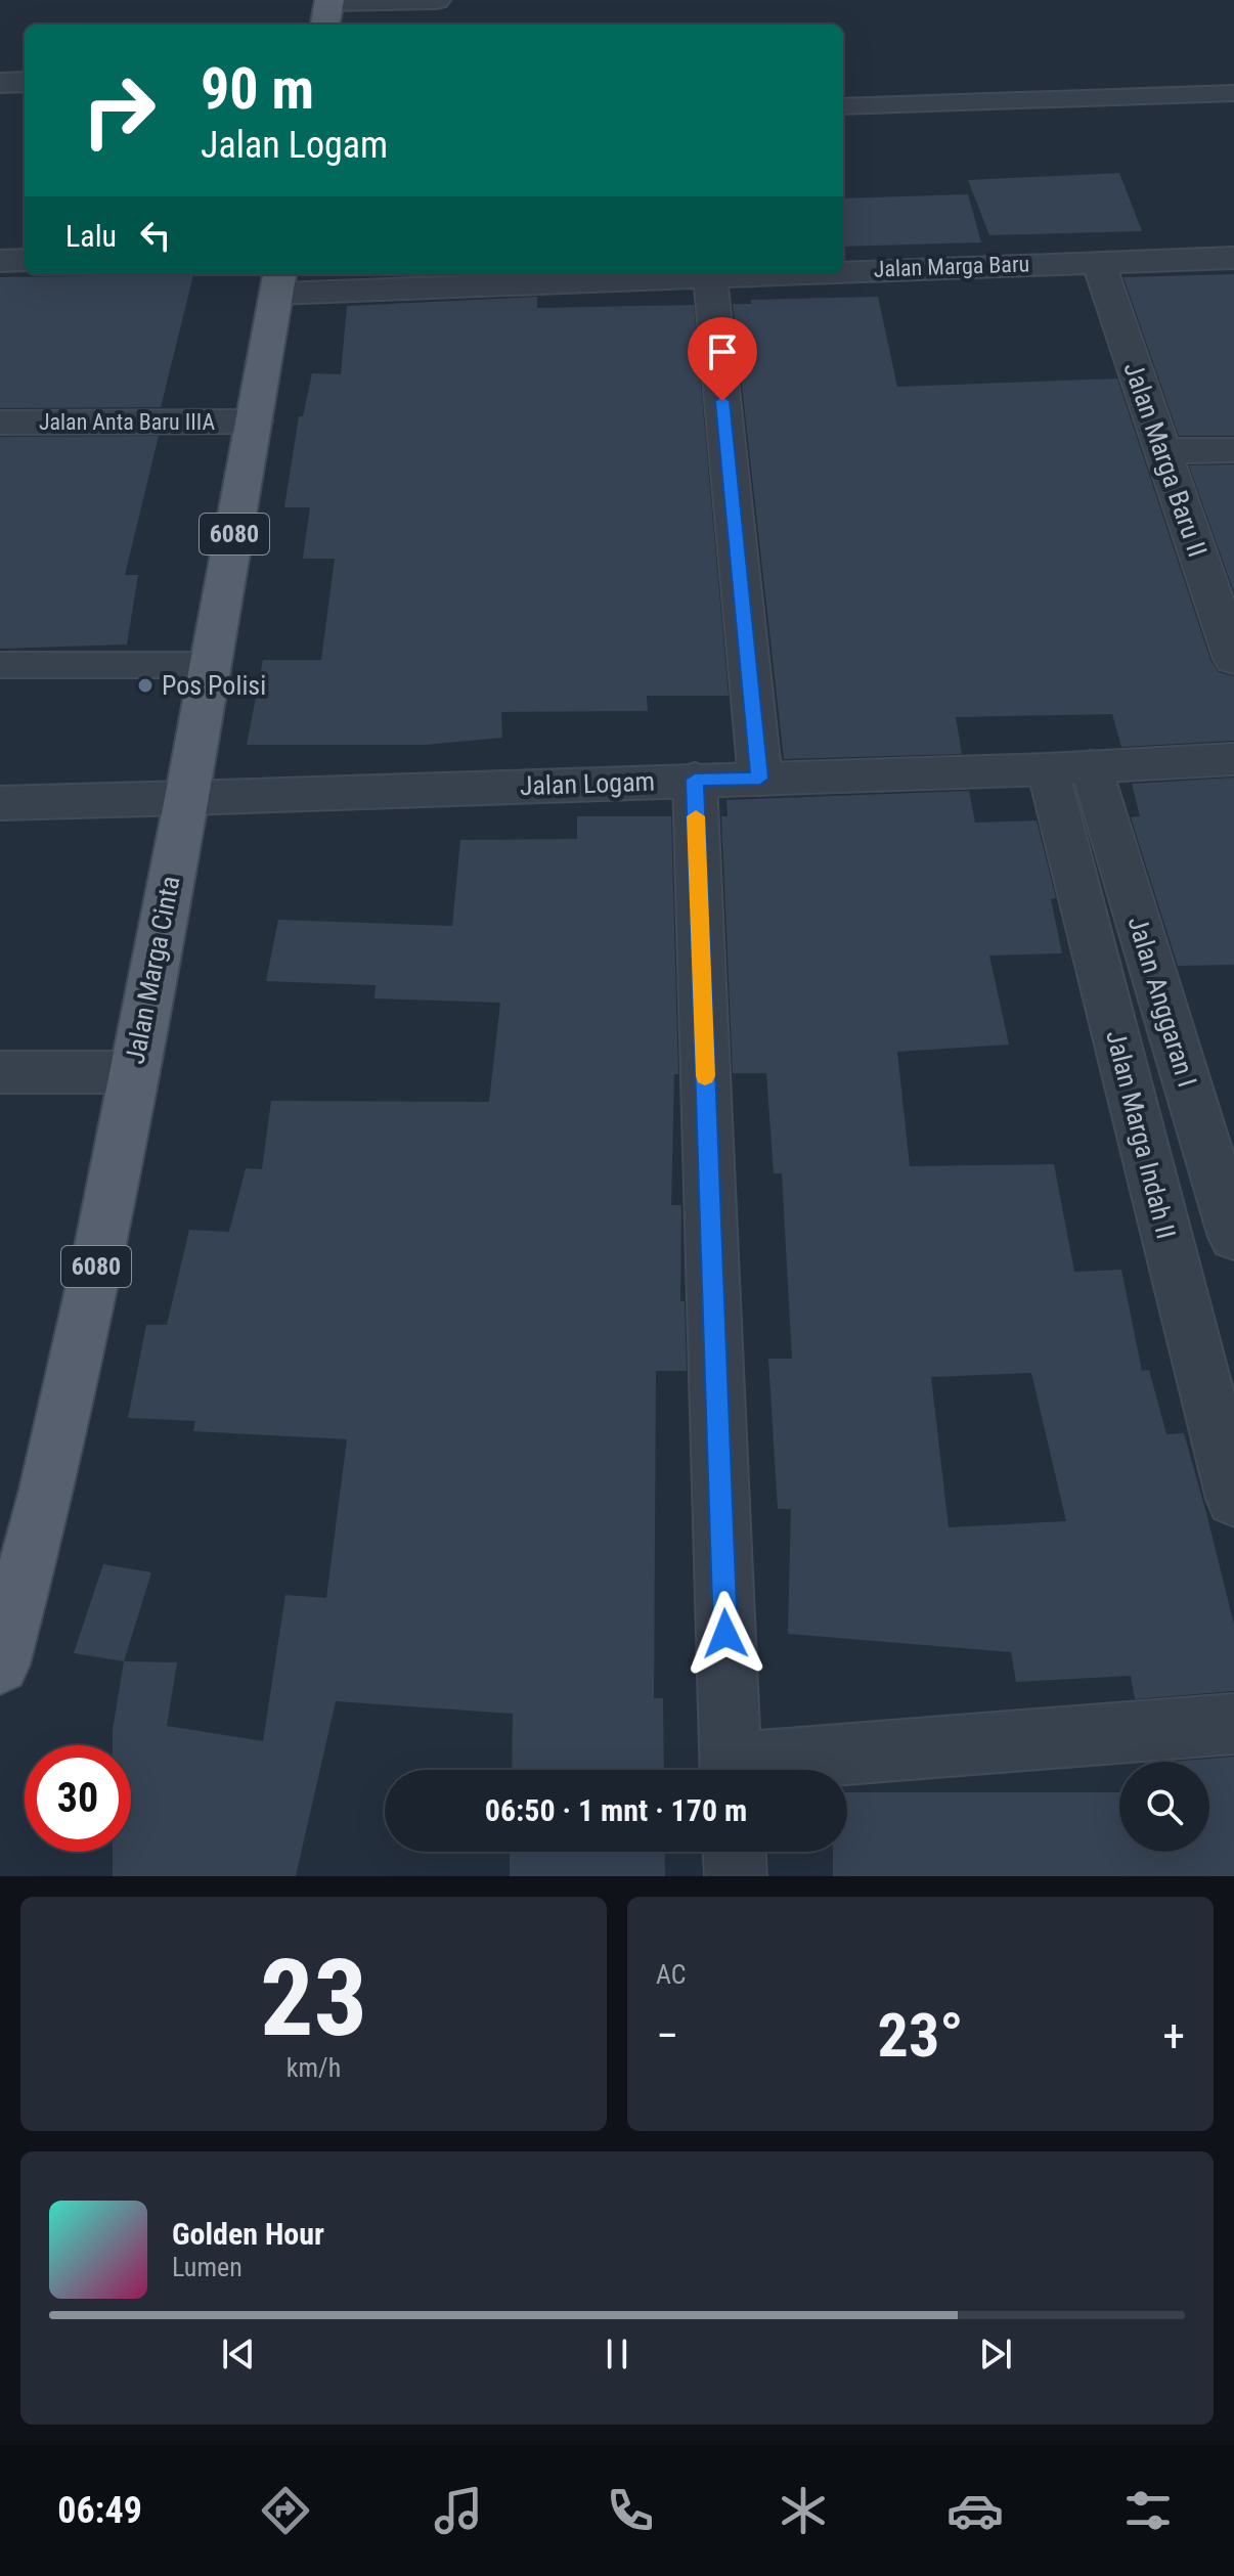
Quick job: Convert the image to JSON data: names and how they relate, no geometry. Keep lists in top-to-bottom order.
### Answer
{
  "streets": {
    "main road": ["6080", "Jalan Marga Cinta"],
    "street": [
      "Jalan Marga Baru",
      "Jalan Anta Baru IIIA",
      "Jalan Marga Baru II",
      "Jalan Logam",
      "Jalan Anggaran I",
      "Jalan Marga Indah II"
    ]
  },
  "crossings": [
    ["Jalan Marga Baru", "Jalan Marga Baru II"],
    ["Jalan Marga Baru", "Jalan Marga Cinta"],
    ["Jalan Anta Baru IIIA", "Jalan Marga Cinta"],
    ["Jalan Logam", "Jalan Marga Cinta"],
    ["Jalan Logam", "Jalan Anggaran I"],
    ["Jalan Logam", "Jalan Marga Indah II"],
    ["Jalan Anggaran I", "Jalan Marga Indah II"]
  ],
  "places": ["Pos Polisi"],
  "page": {
    "turn": ["90 m", "Jalan Logam"],
    "then": "Lalu",
    "limit": "30",
    "trip": "06:50 · 1 mnt · 170 m",
    "tile": [
      ["23", "km/h"],
      "AC"
    ],
    "heat": ["−", "23°", "+"],
    "song": ["Golden Hour", "Lumen"],
    "tabs": "06:49"
  }
}
